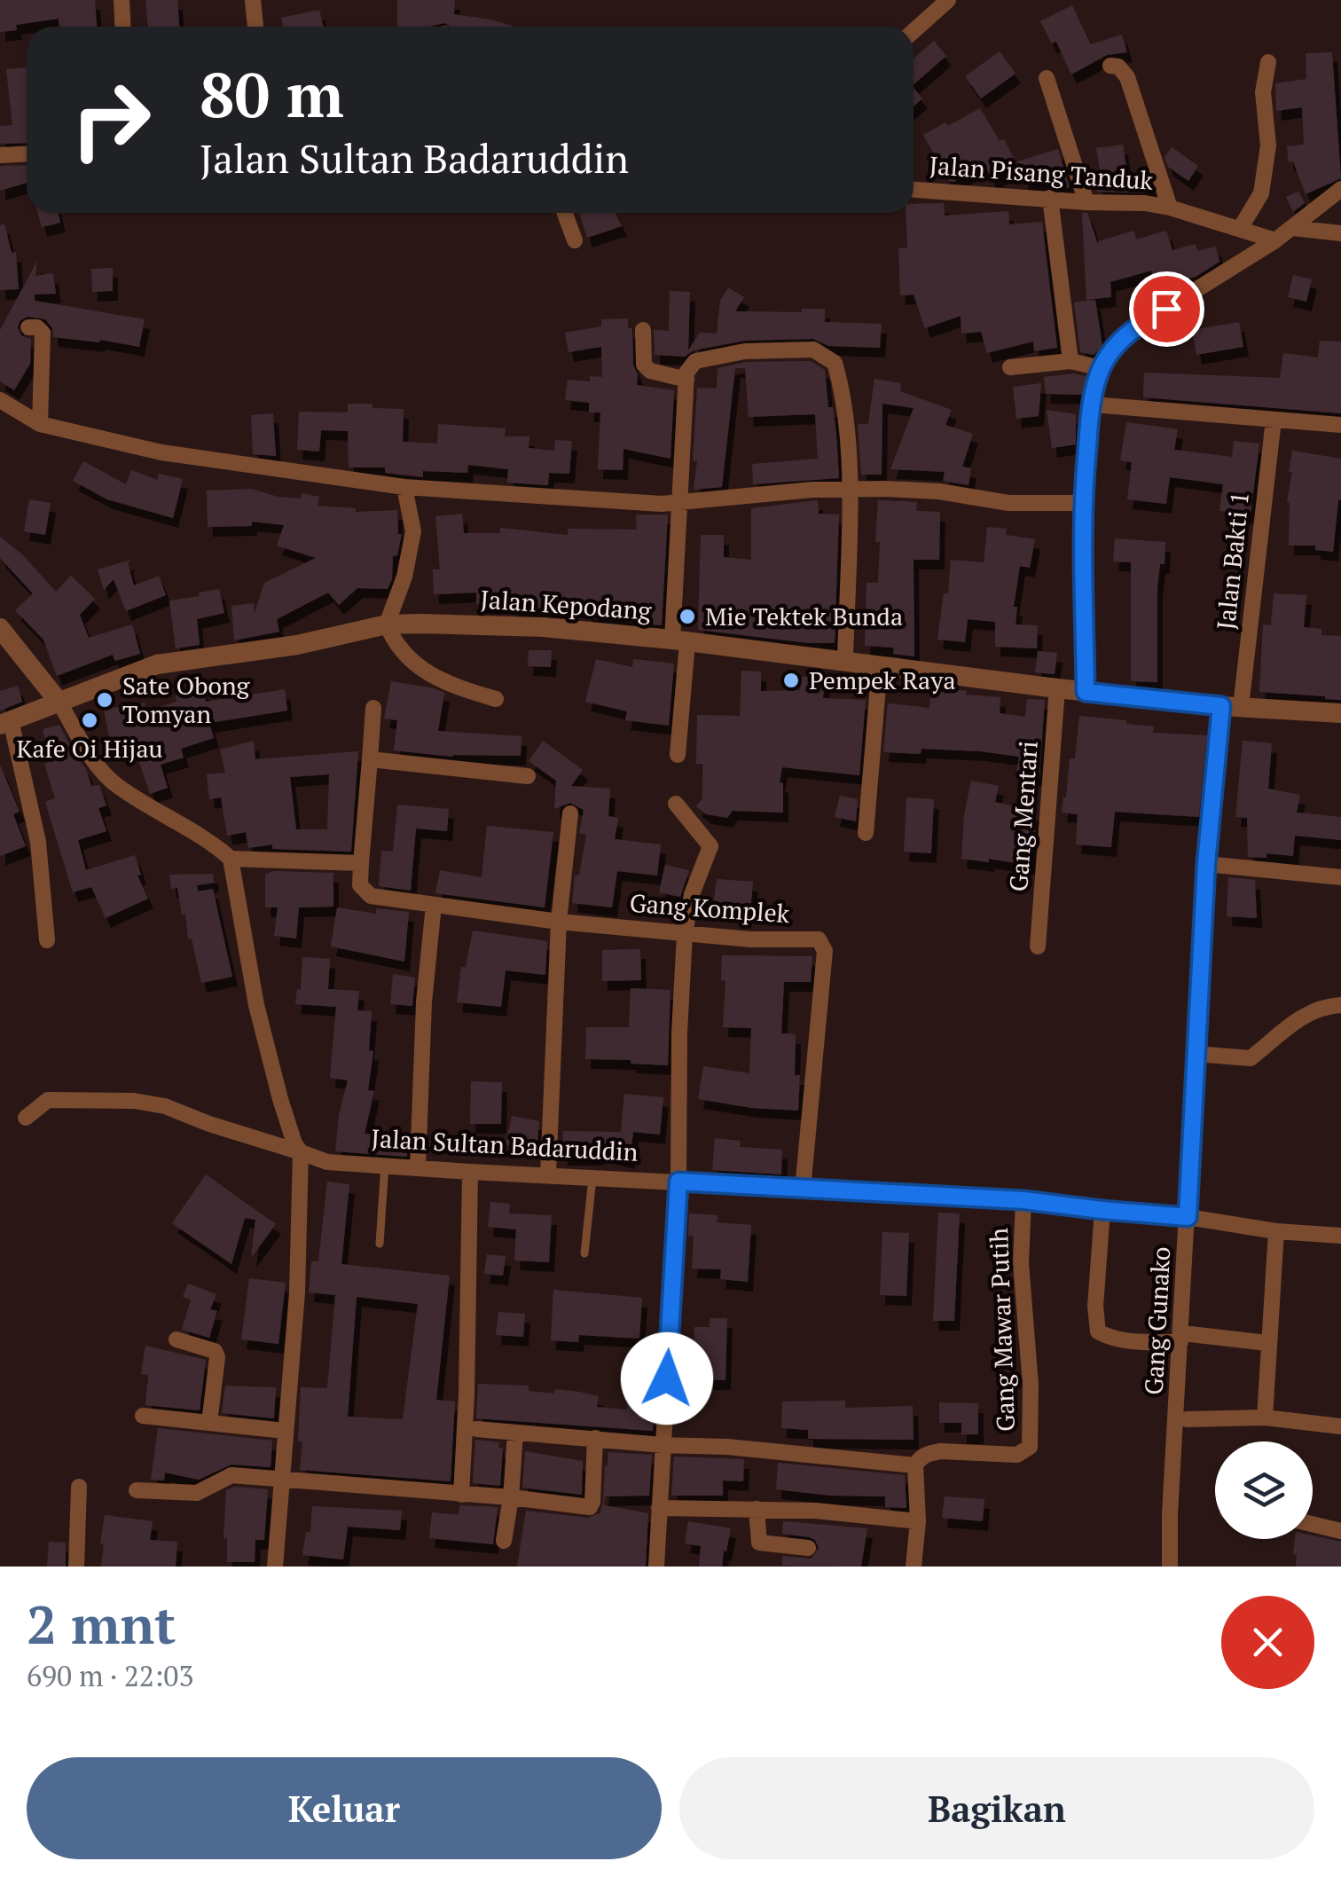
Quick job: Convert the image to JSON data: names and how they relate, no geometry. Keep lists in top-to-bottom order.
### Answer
{
  "streets": {
    "street": [
      "Jalan Pisang Tanduk",
      "Jalan Bakti 1",
      "Jalan Kepodang",
      "Gang Mentari",
      "Gang Komplek",
      "Jalan Sultan Badaruddin",
      "Gang Gunako",
      "Gang Mawar Putih"
    ]
  },
  "crossings": [
    ["Jalan Bakti 1", "Jalan Kepodang"],
    ["Jalan Bakti 1", "Gang Gunako"],
    ["Jalan Kepodang", "Gang Mentari"],
    ["Jalan Kepodang", "Gang Gunako"],
    ["Gang Komplek", "Jalan Sultan Badaruddin"],
    ["Jalan Sultan Badaruddin", "Gang Gunako"],
    ["Jalan Sultan Badaruddin", "Gang Mawar Putih"]
  ],
  "places": [
    "Mie Tektek Bunda",
    "Pempek Raya",
    "Sate Obong Tomyan",
    "Kafe Oi Hijau"
  ],
  "page": {
    "turn": ["80 m", "Jalan Sultan Badaruddin"],
    "heading": ["2 mnt", "690 m · 22:03"],
    "buttons": ["Keluar", "Bagikan"]
  }
}
